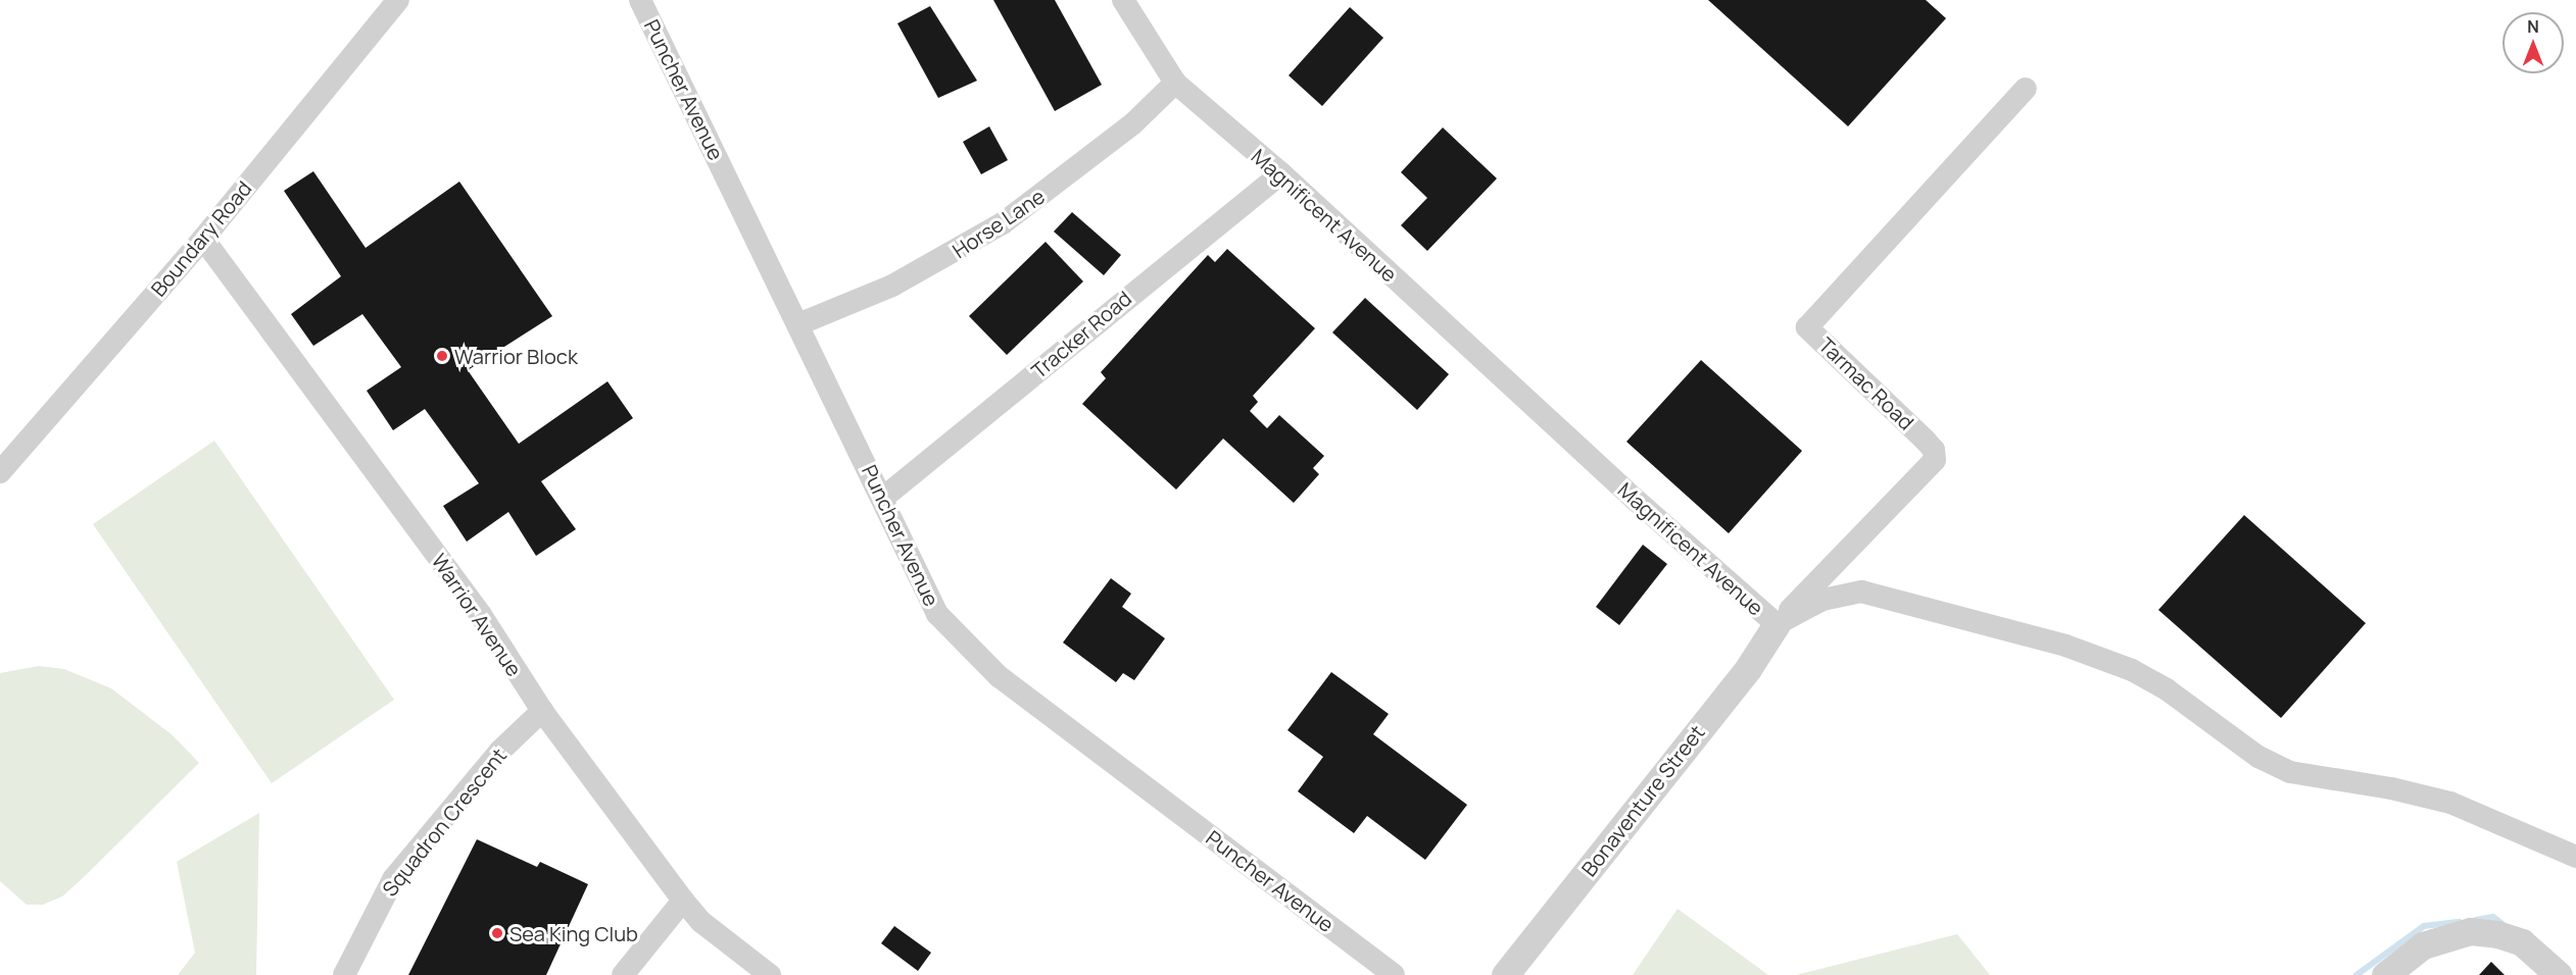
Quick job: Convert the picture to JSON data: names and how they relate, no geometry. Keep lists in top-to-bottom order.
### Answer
{
  "streets": {
    "street": [
      "Puncher Avenue",
      "Magnificent Avenue",
      "Horse Lane",
      "Boundary Road",
      "Tracker Road",
      "Tarmac Road",
      "Warrior Avenue",
      "Bonaventure Street",
      "Squadron Crescent"
    ]
  },
  "crossings": [
    ["Puncher Avenue", "Horse Lane"],
    ["Puncher Avenue", "Tracker Road"],
    ["Magnificent Avenue", "Horse Lane"],
    ["Magnificent Avenue", "Tracker Road"],
    ["Magnificent Avenue", "Tarmac Road"],
    ["Magnificent Avenue", "Bonaventure Street"],
    ["Boundary Road", "Warrior Avenue"],
    ["Tarmac Road", "Bonaventure Street"],
    ["Warrior Avenue", "Squadron Crescent"]
  ],
  "places": ["Warrior Block", "Sea King Club"],
  "north": "top"
}
